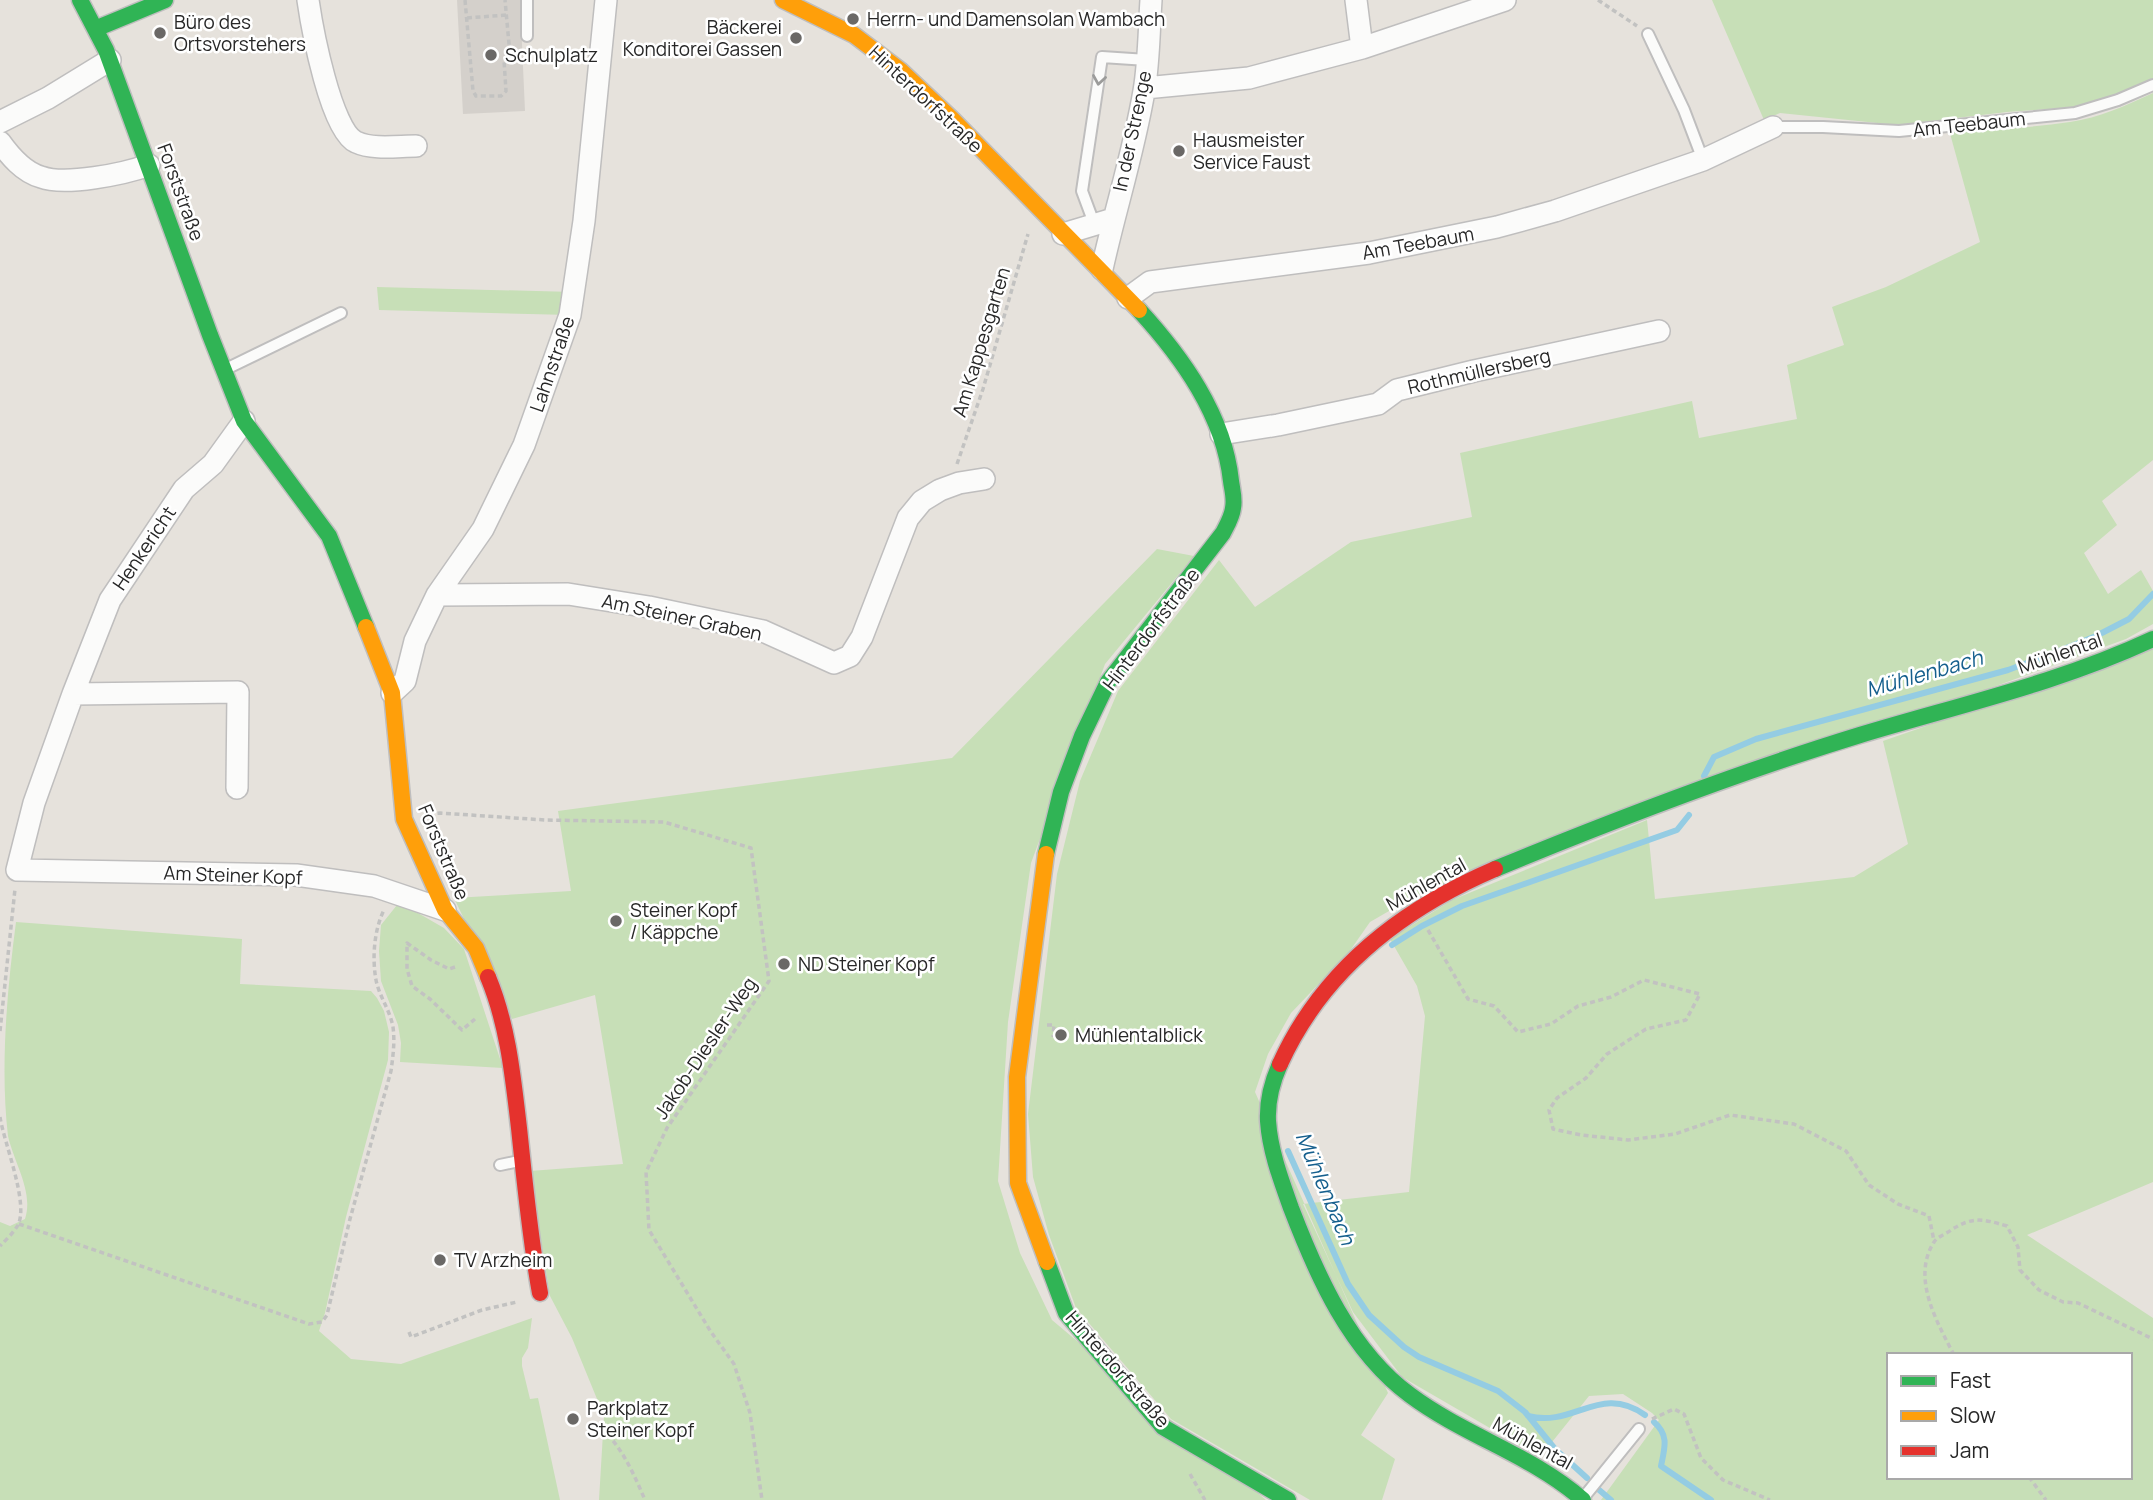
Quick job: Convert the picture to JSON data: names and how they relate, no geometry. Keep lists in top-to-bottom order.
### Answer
{
  "streets": {
    "street": [
      "Hinterdorfstraße",
      "Am Teebaum",
      "In der Strenge",
      "Forststraße",
      "Lahnstraße",
      "Rothmüllersberg",
      "Henkericht",
      "Am Steiner Graben",
      "Mühlental",
      "Am Steiner Kopf"
    ],
    "path": ["Am Kappesgarten", "Jakob-Diesler-Weg"]
  },
  "crossings": [
    ["Hinterdorfstraße", "Am Teebaum"],
    ["Hinterdorfstraße", "In der Strenge"],
    ["Hinterdorfstraße", "Am Kappesgarten"],
    ["Hinterdorfstraße", "Rothmüllersberg"],
    ["Forststraße", "Lahnstraße"],
    ["Forststraße", "Henkericht"],
    ["Forststraße", "Am Steiner Kopf"],
    ["Forststraße", "Jakob-Diesler-Weg"],
    ["Am Kappesgarten", "Am Steiner Graben"],
    ["Lahnstraße", "Am Steiner Graben"],
    ["Henkericht", "Am Steiner Kopf"]
  ],
  "water": ["Mühlenbach"],
  "places": [
    "Herrn- und Damensolan Wambach",
    "Büro des Ortsvorstehers",
    "Bäckerei Konditorei Gassen",
    "Schulplatz",
    "Hausmeister Service Faust",
    "Steiner Kopf / Käppche",
    "ND Steiner Kopf",
    "Mühlentalblick",
    "TV Arzheim",
    "Parkplatz Steiner Kopf"
  ],
  "legend": ["Fast", "Slow", "Jam"]
}
